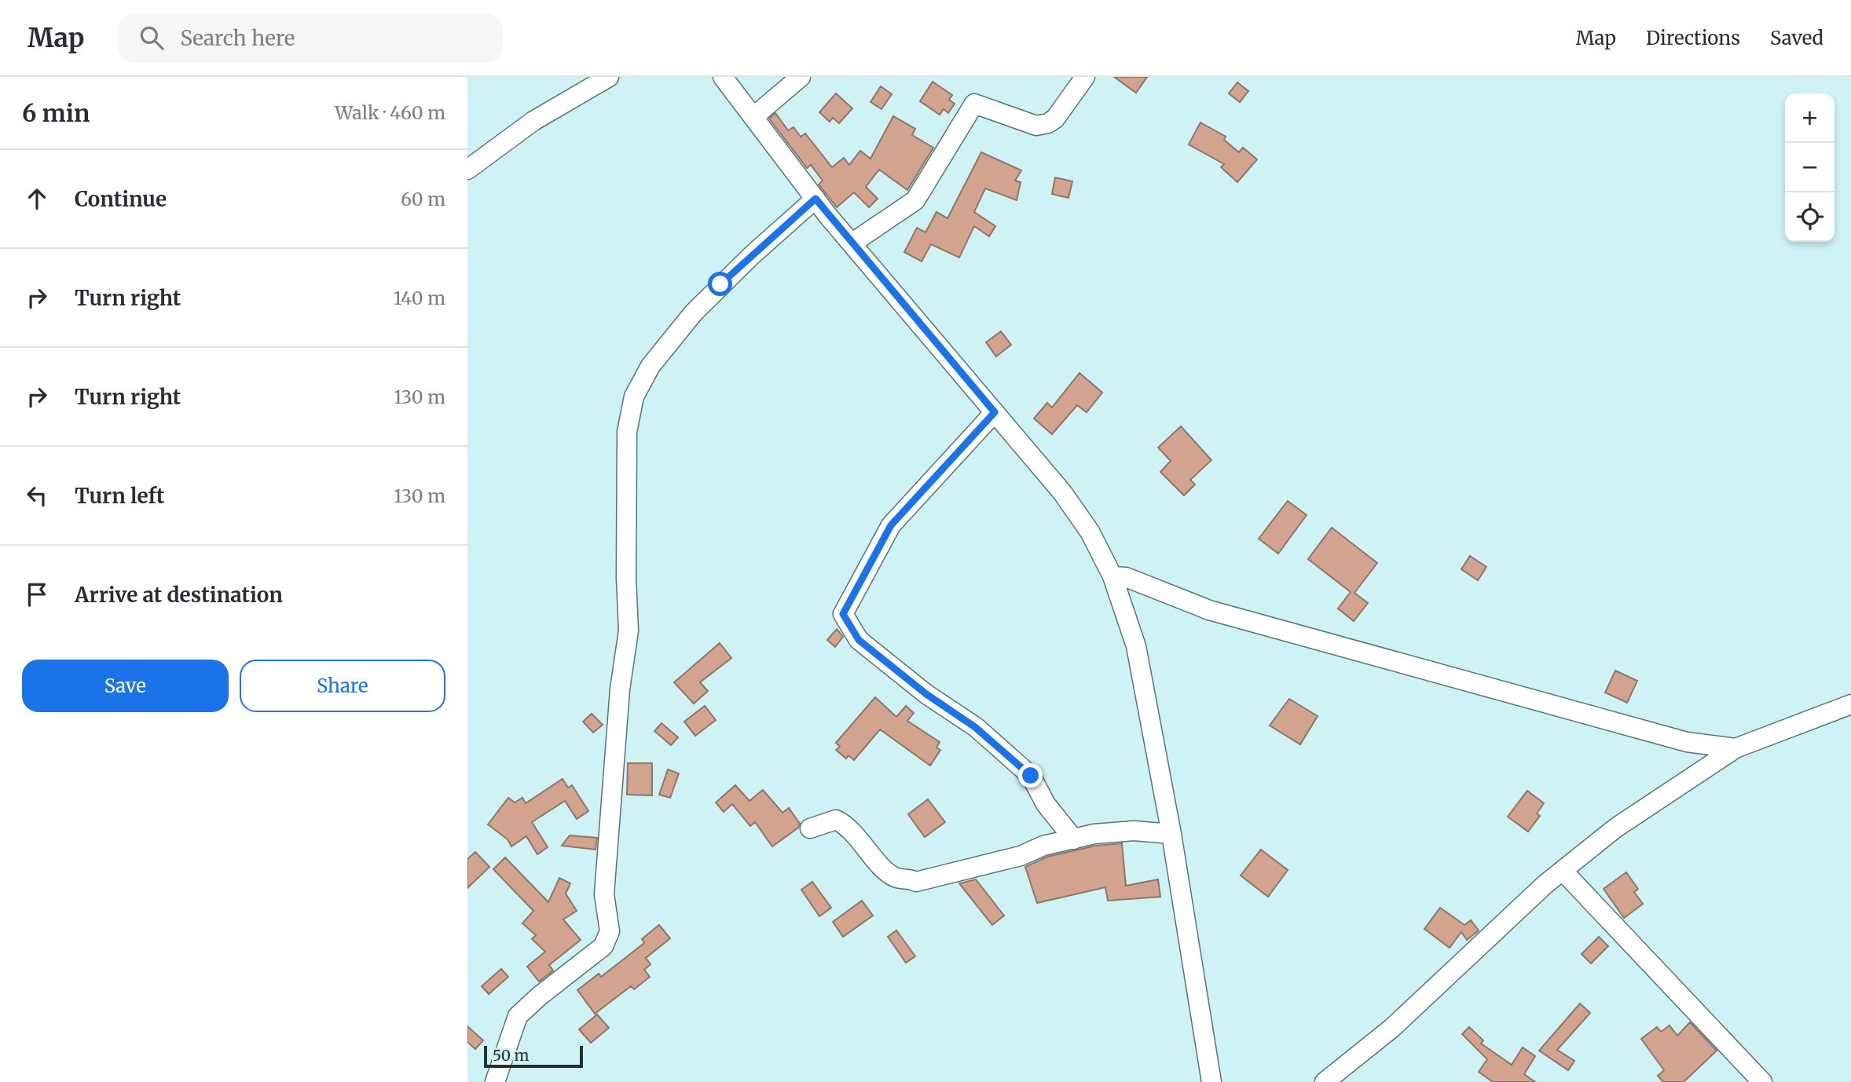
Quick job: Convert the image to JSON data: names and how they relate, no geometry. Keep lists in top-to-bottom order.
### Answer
{
  "scale_bar": "50 m",
  "page": {
    "header": "Map",
    "search": "Search here",
    "nav": ["Map", "Directions", "Saved"],
    "heading": ["6 min", "Walk · 460 m"],
    "map_buttons": ["+", "−"],
    "list": [
      ["Continue", "60 m"],
      ["Turn right", "140 m"],
      ["Turn right", "130 m"],
      ["Turn left", "130 m"],
      "Arrive at destination"
    ],
    "buttons": ["Save", "Share"],
    "scale": "50 m"
  }
}
